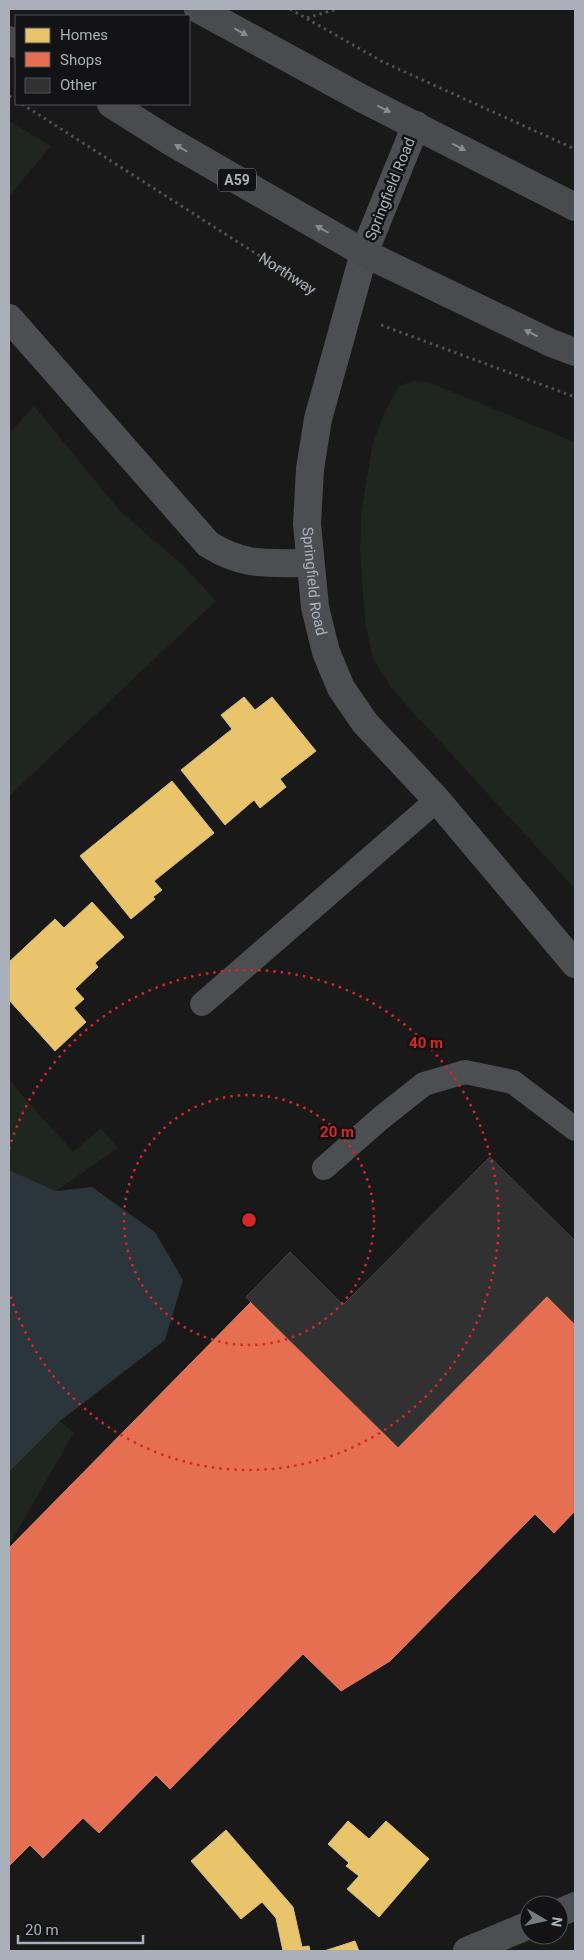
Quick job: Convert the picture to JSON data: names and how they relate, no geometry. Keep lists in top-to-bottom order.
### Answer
{
  "streets": {
    "highway": ["A59"],
    "street": ["Springfield Road"],
    "path": ["Northway"]
  },
  "crossings": [
    ["A59", "Springfield Road"],
    ["Springfield Road", "Northway"]
  ],
  "legend": ["Homes", "Shops", "Other"],
  "scale_bar": "20 m",
  "north": "right",
  "rings": ["40 m", "20 m"]
}
